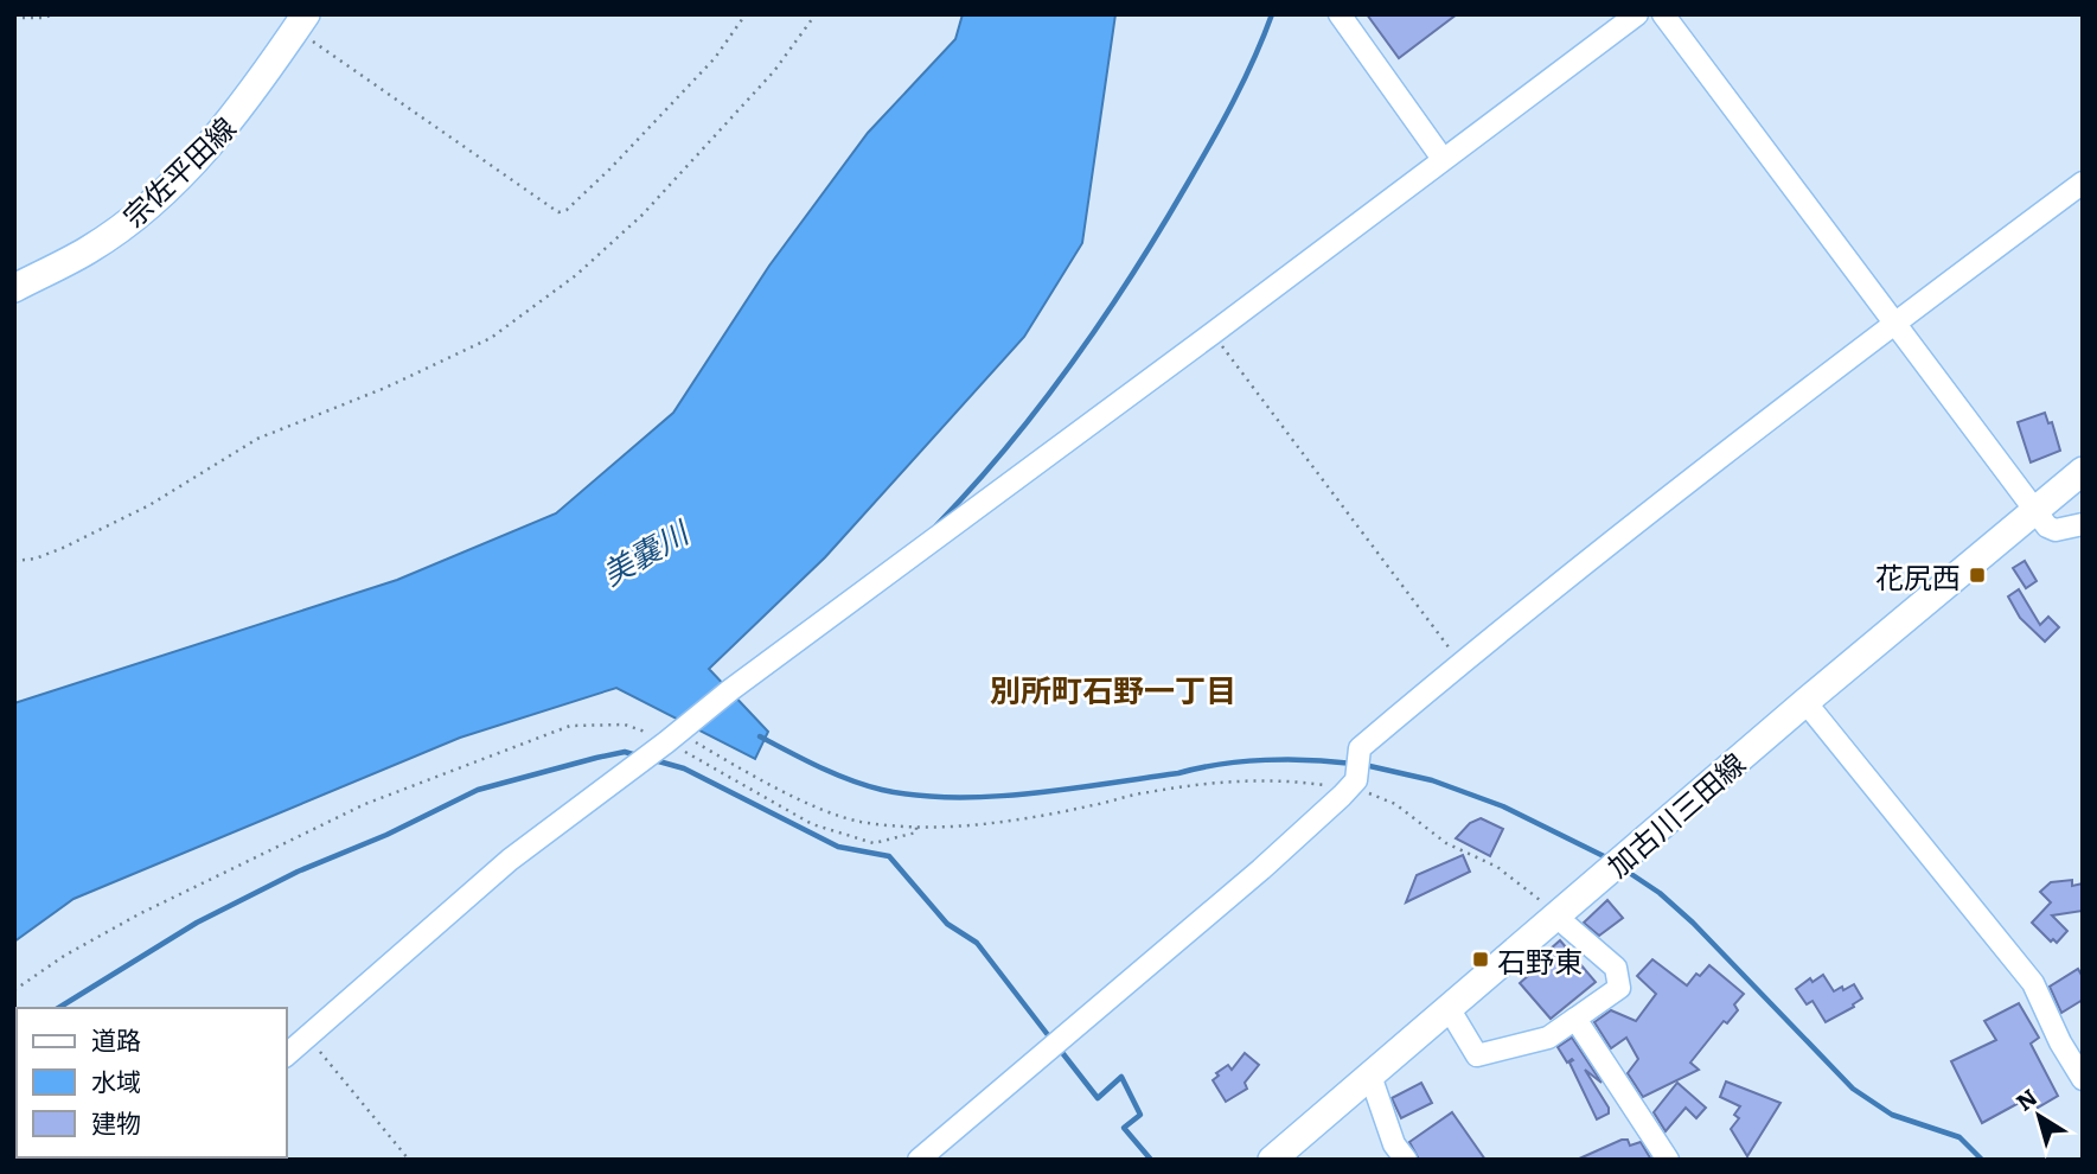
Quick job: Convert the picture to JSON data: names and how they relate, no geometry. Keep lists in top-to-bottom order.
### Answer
{
  "streets": {
    "main road": ["宗佐平田線", "加古川三田線"]
  },
  "districts": ["別所町石野一丁目"],
  "water": ["美嚢川"],
  "places": {
    "transit": ["花尻西", "石野東"]
  },
  "legend": ["道路", "水域", "建物"],
  "north": "top left"
}
